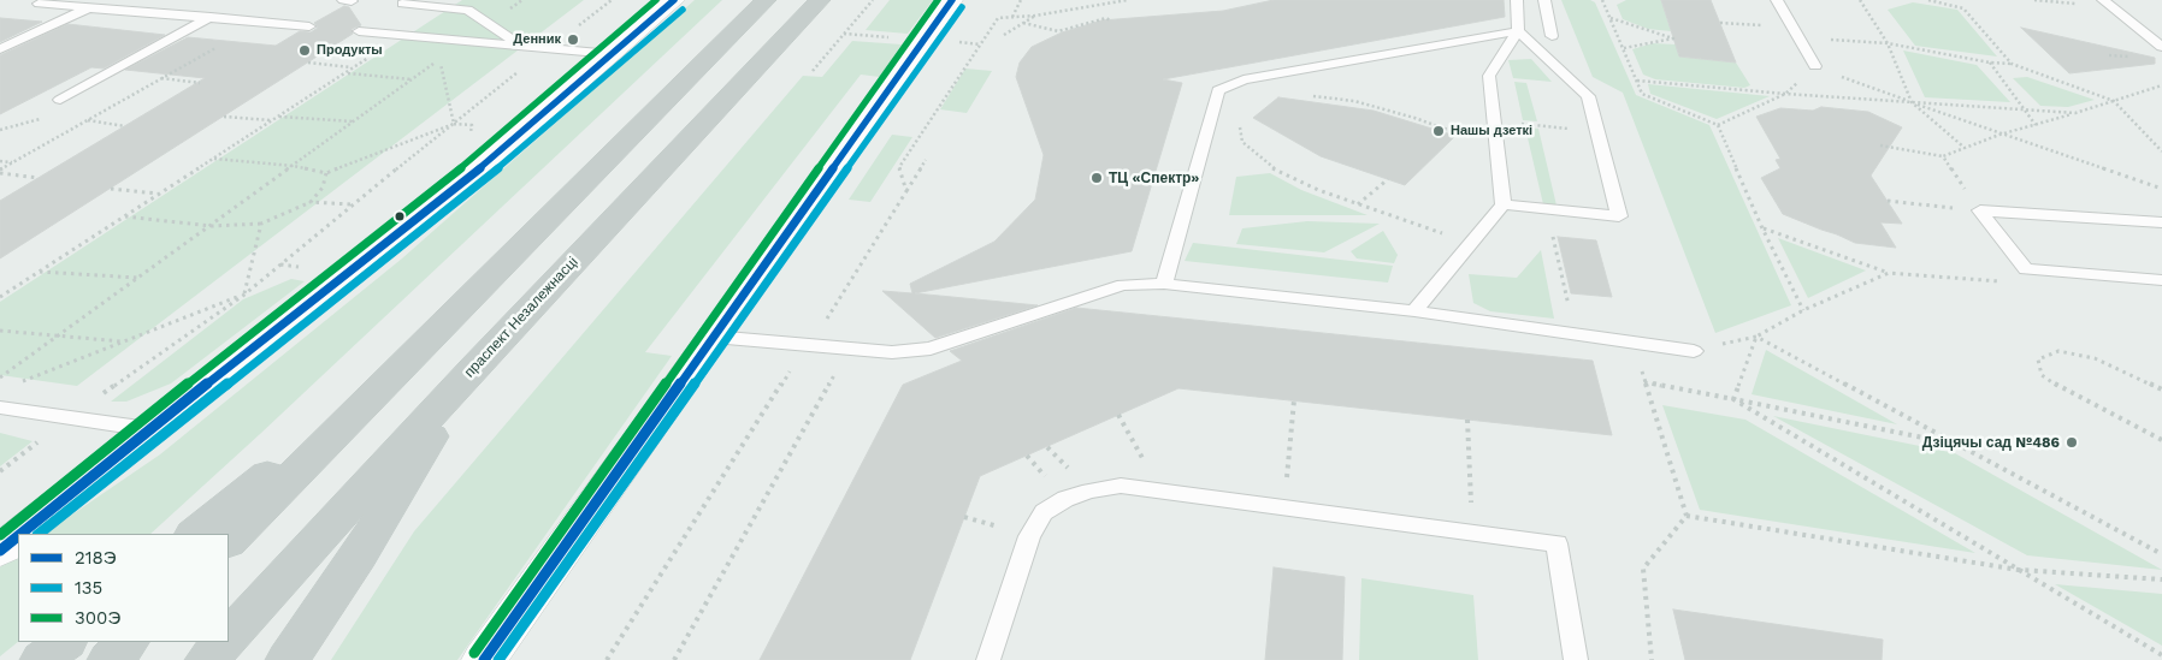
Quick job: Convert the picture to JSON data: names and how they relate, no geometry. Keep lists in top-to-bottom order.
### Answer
{
  "streets": {
    "highway": ["праспект Незалежнасці"]
  },
  "places": [
    "Денник",
    "Продукты",
    "Нашы дзеткі",
    "ТЦ «Спектр»",
    "Дзіцячы сад №486"
  ],
  "lines": ["transit line 218Э", "transit line 300Э", "transit line 135"],
  "legend": ["218Э", "135", "300Э"]
}
